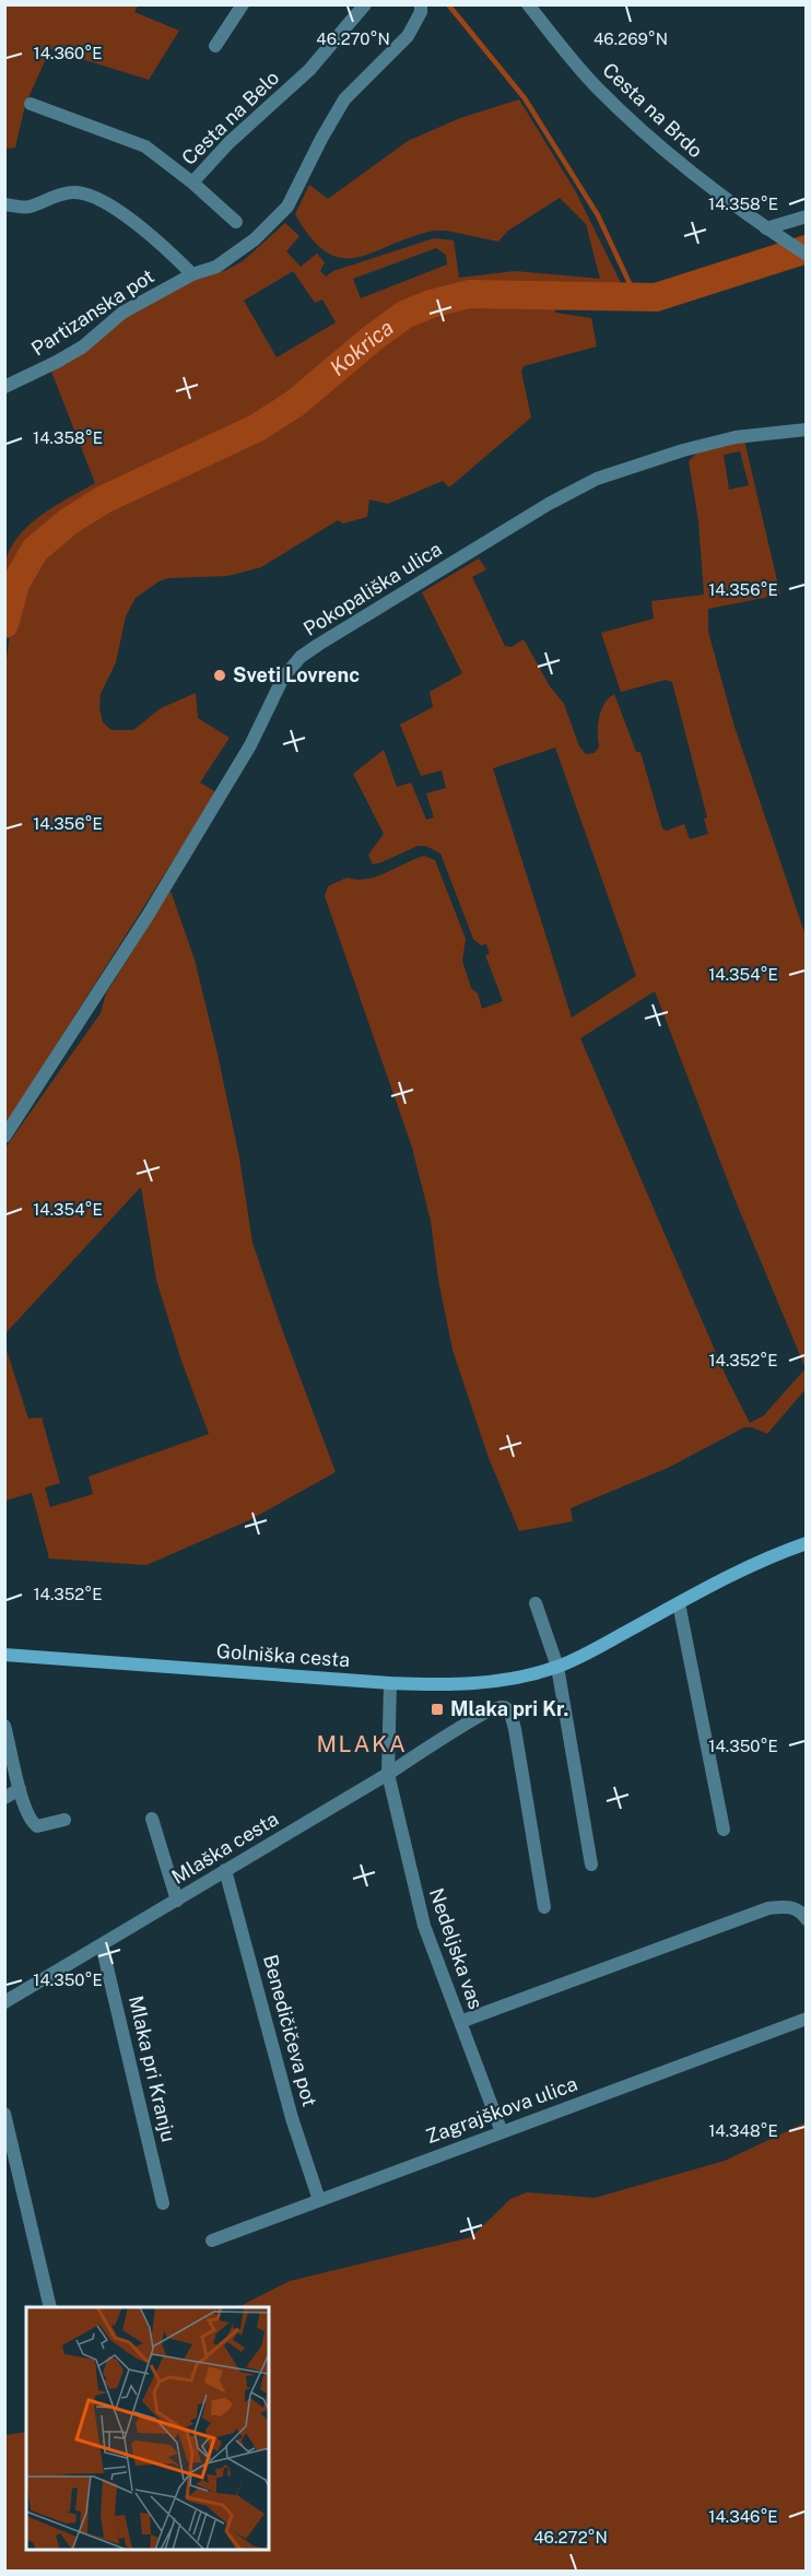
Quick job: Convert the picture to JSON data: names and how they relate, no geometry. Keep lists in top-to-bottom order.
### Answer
{
  "streets": {
    "main road": ["Golniška cesta"],
    "street": [
      "Cesta na Brdo",
      "Cesta na Belo",
      "Partizanska pot",
      "Pokopališka ulica",
      "Mlaška cesta",
      "Nedeljska vas",
      "Benedičičeva pot",
      "Mlaka pri Kranju",
      "Zagrajškova ulica"
    ]
  },
  "crossings": [
    ["Mlaška cesta", "Nedeljska vas"],
    ["Mlaška cesta", "Benedičičeva pot"],
    ["Mlaška cesta", "Mlaka pri Kranju"],
    ["Nedeljska vas", "Zagrajškova ulica"],
    ["Benedičičeva pot", "Zagrajškova ulica"]
  ],
  "districts": ["MLAKA"],
  "water": ["Kokrica"],
  "places": {
    "other": ["Sveti Lovrenc"],
    "transit": ["Mlaka pri Kr."]
  },
  "coordinates": [
    "46.270°N",
    "46.269°N",
    "14.360°E",
    "14.358°E",
    "14.356°E",
    "14.354°E",
    "14.352°E",
    "14.350°E",
    "14.348°E",
    "14.346°E",
    "46.272°N"
  ]
}
